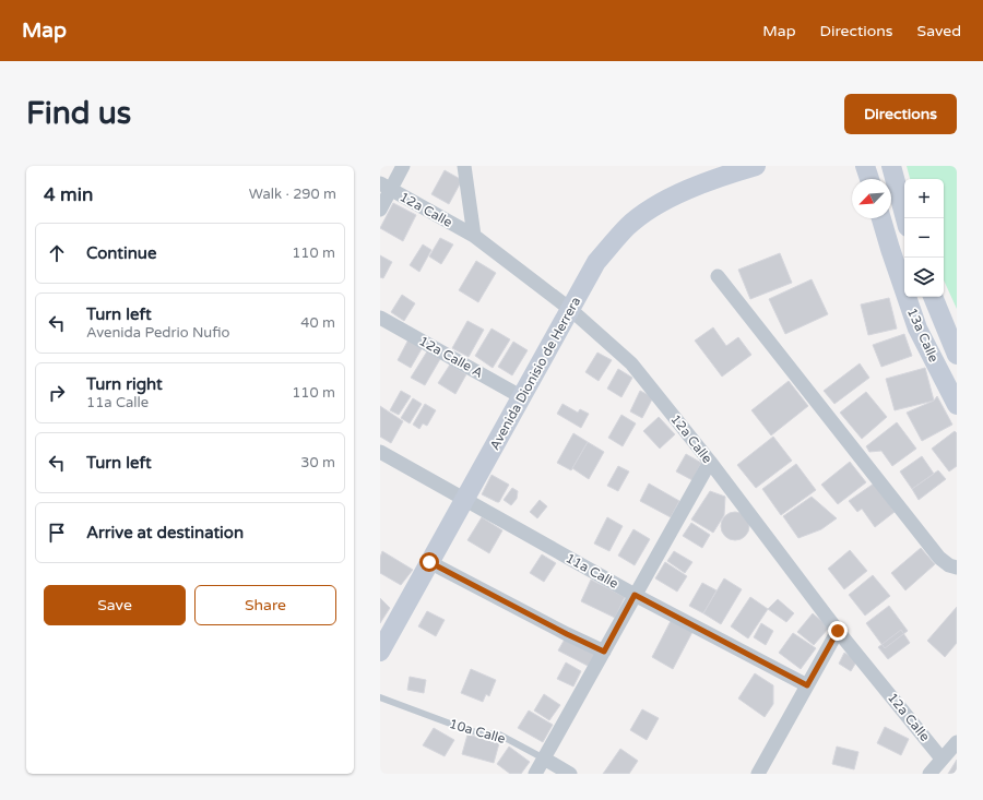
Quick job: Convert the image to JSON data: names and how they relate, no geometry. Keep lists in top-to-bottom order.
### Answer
{
  "streets": {
    "street": [
      "12a Calle",
      "13a Calle",
      "12a Calle A",
      "Avenida Dionisio de Herrera",
      "11a Calle",
      "10a Calle"
    ]
  },
  "crossings": [
    ["12a Calle", "Avenida Dionisio de Herrera"],
    ["12a Calle A", "Avenida Dionisio de Herrera"],
    ["Avenida Dionisio de Herrera", "11a Calle"]
  ],
  "north": "bottom left",
  "page": {
    "header": "Map",
    "nav": ["Map", "Directions", "Saved"],
    "buttons": [
      "Directions",
      ["Save", "Share"]
    ],
    "title": "Find us",
    "heading": ["4 min", "Walk · 290 m"],
    "map_buttons": ["+", "−"],
    "list": [
      ["Continue", "110 m"],
      ["Turn left", "Avenida Pedrio Nufio", "40 m"],
      ["Turn right", "11a Calle", "110 m"],
      ["Turn left", "30 m"],
      "Arrive at destination"
    ]
  }
}
